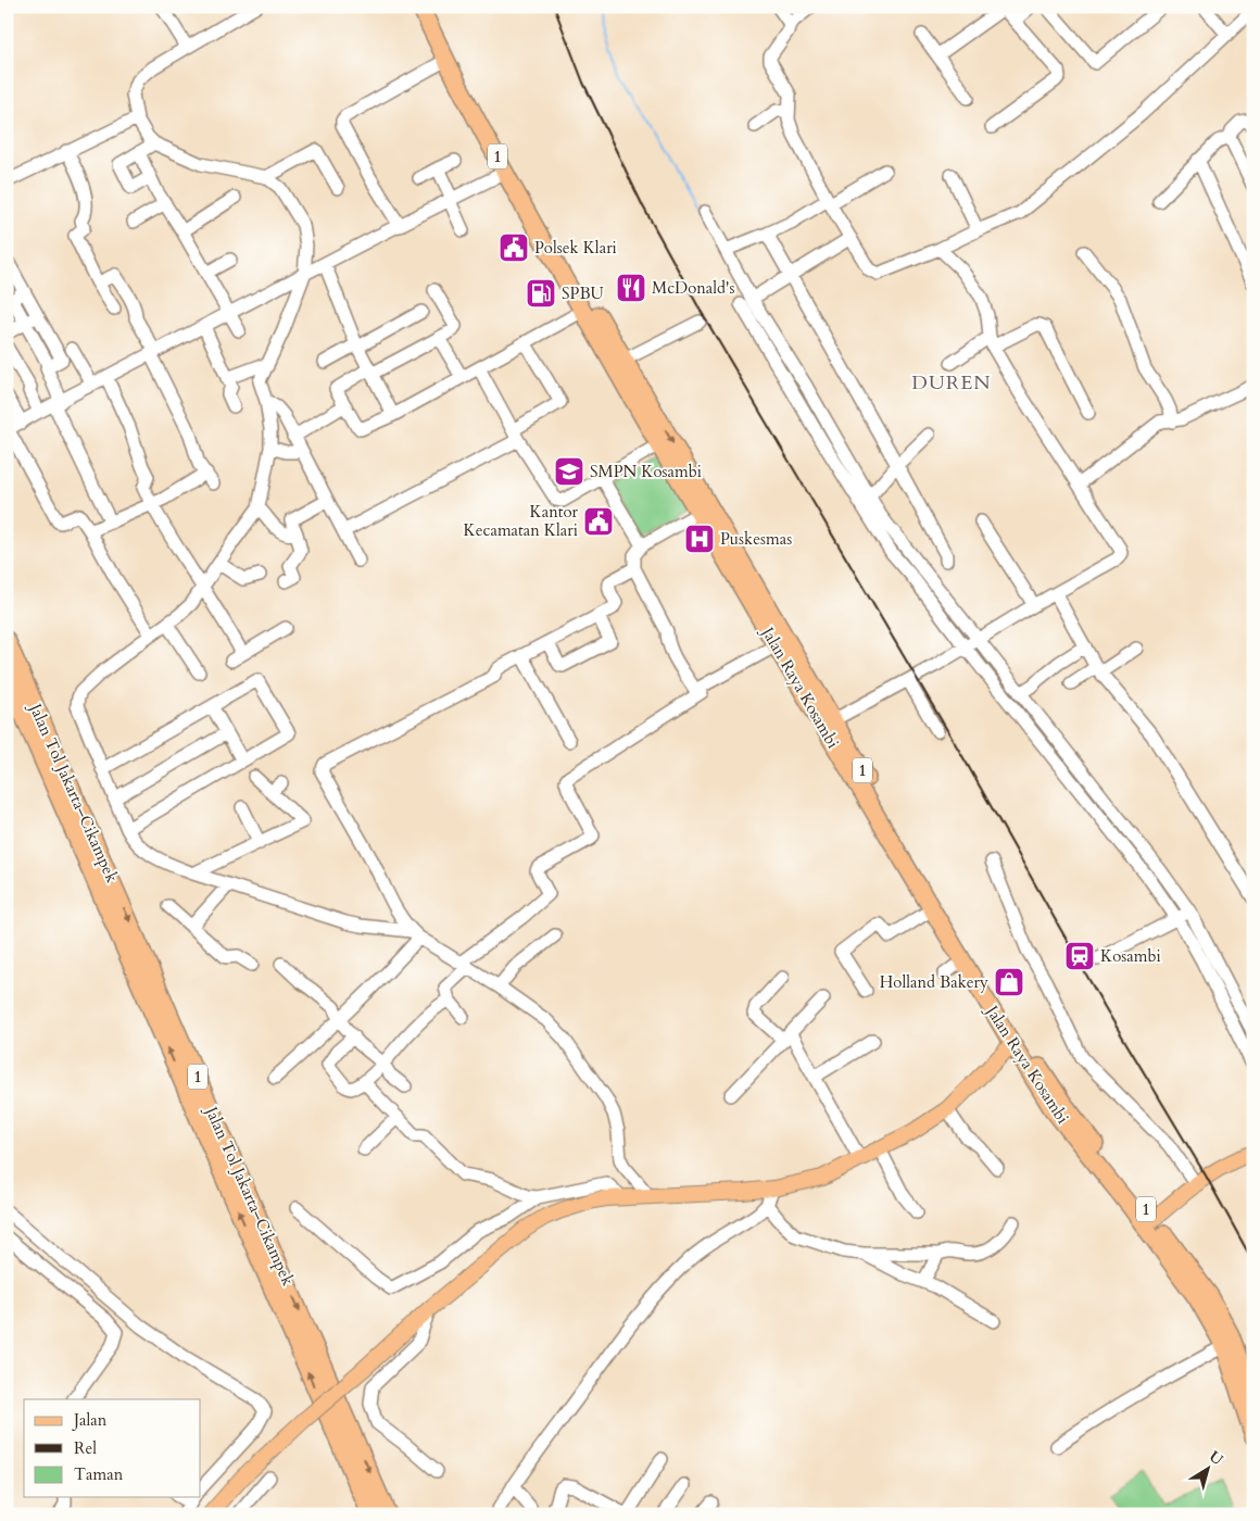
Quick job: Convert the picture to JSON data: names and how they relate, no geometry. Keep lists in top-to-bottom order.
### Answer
{
  "streets": {
    "highway": ["1", "Jalan Raya Kosambi", "Jalan Tol Jakarta–Cikampek"]
  },
  "districts": ["DUREN"],
  "places": {
    "public building": ["Polsek Klari", "Kantor Kecamatan Klari"],
    "restaurant": ["McDonald's"],
    "fuel station": ["SPBU"],
    "school or university": ["SMPN Kosambi"],
    "hospital": ["Puskesmas"],
    "station": ["Kosambi"],
    "shop": ["Holland Bakery"]
  },
  "legend": ["Jalan", "Rel", "Taman"],
  "north": "top right"
}
